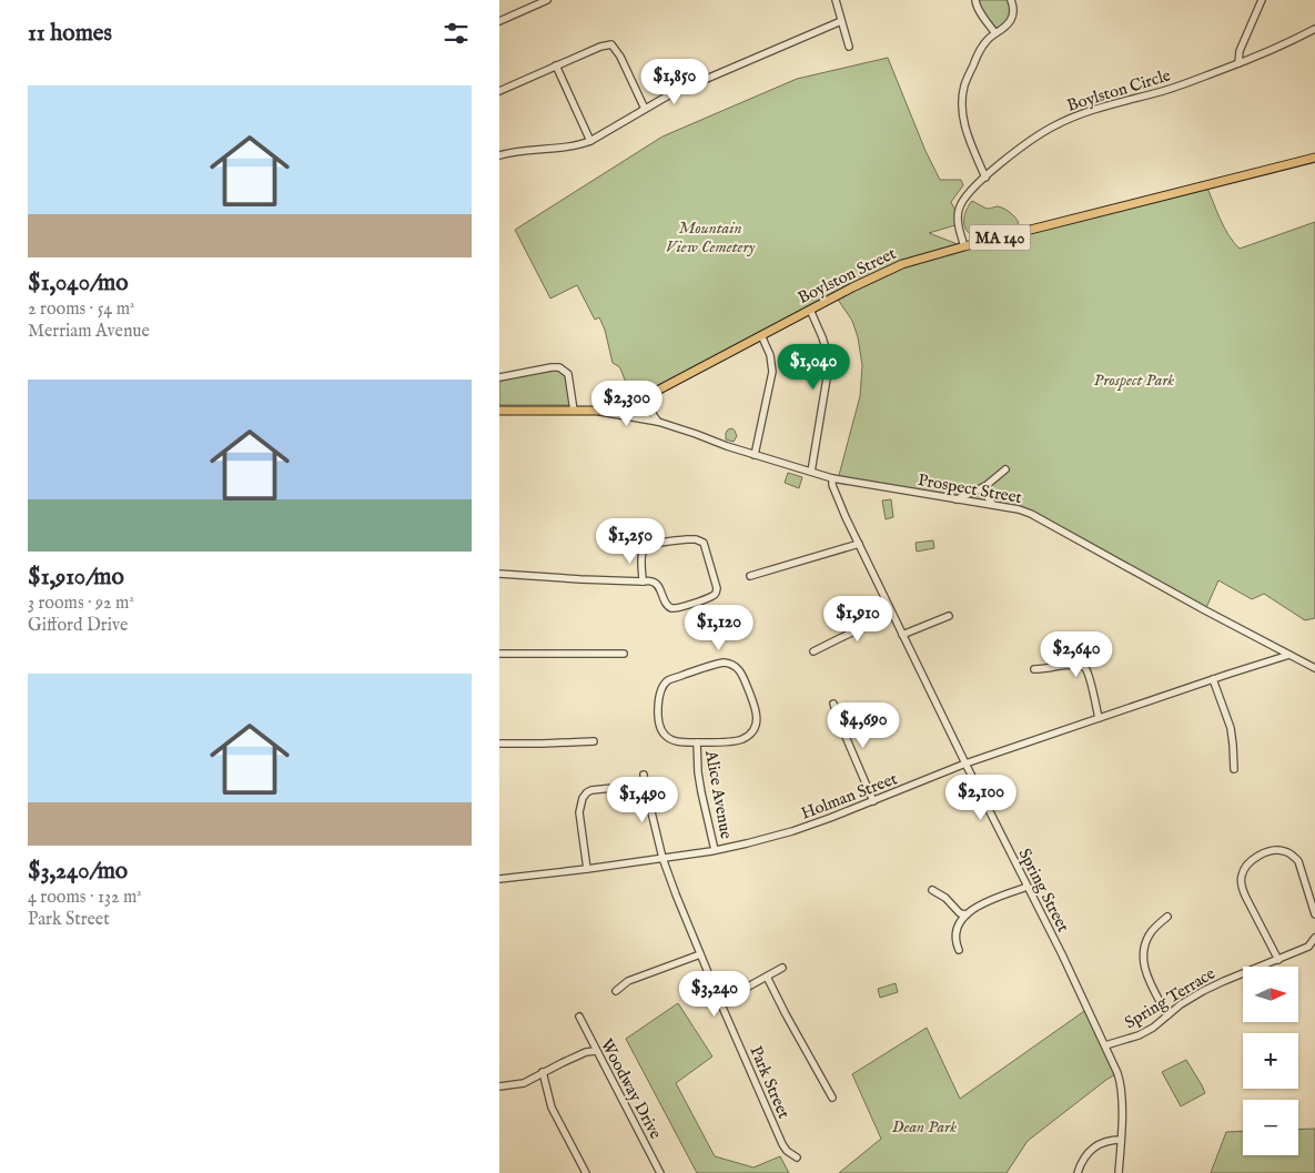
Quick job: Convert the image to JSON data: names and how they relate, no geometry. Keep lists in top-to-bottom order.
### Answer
{
  "streets": {
    "main road": ["MA 140", "Boylston Street"],
    "street": [
      "Boylston Circle",
      "Prospect Street",
      "Alice Avenue",
      "Holman Street",
      "Spring Street",
      "Spring Terrace",
      "Park Street",
      "Woodway Drive"
    ]
  },
  "crossings": [
    ["Boylston Circle", "Boylston Street"],
    ["Boylston Street", "Prospect Street"],
    ["Prospect Street", "Holman Street"],
    ["Prospect Street", "Spring Street"],
    ["Alice Avenue", "Holman Street"],
    ["Holman Street", "Spring Street"],
    ["Holman Street", "Park Street"],
    ["Spring Street", "Spring Terrace"]
  ],
  "parks": ["Mountain View Cemetery", "Prospect Park", "Dean Park"],
  "north": "right",
  "page": {
    "heading": "11 homes",
    "price": [
      "$1,850",
      "$1,040",
      "$2,300",
      "$1,250",
      "$1,910",
      "$1,120",
      "$2,640",
      "$4,690",
      "$2,100",
      "$1,490",
      "$3,240"
    ],
    "list": [
      {
        "name": "$1,040/mo",
        "note": "2 rooms · 54 m² · Merriam Avenue"
      },
      {
        "name": "$1,910/mo",
        "note": "3 rooms · 92 m² · Gifford Drive"
      },
      {
        "name": "$3,240/mo",
        "note": "4 rooms · 132 m² · Park Street"
      }
    ],
    "map_buttons": ["+", "−"]
  }
}
